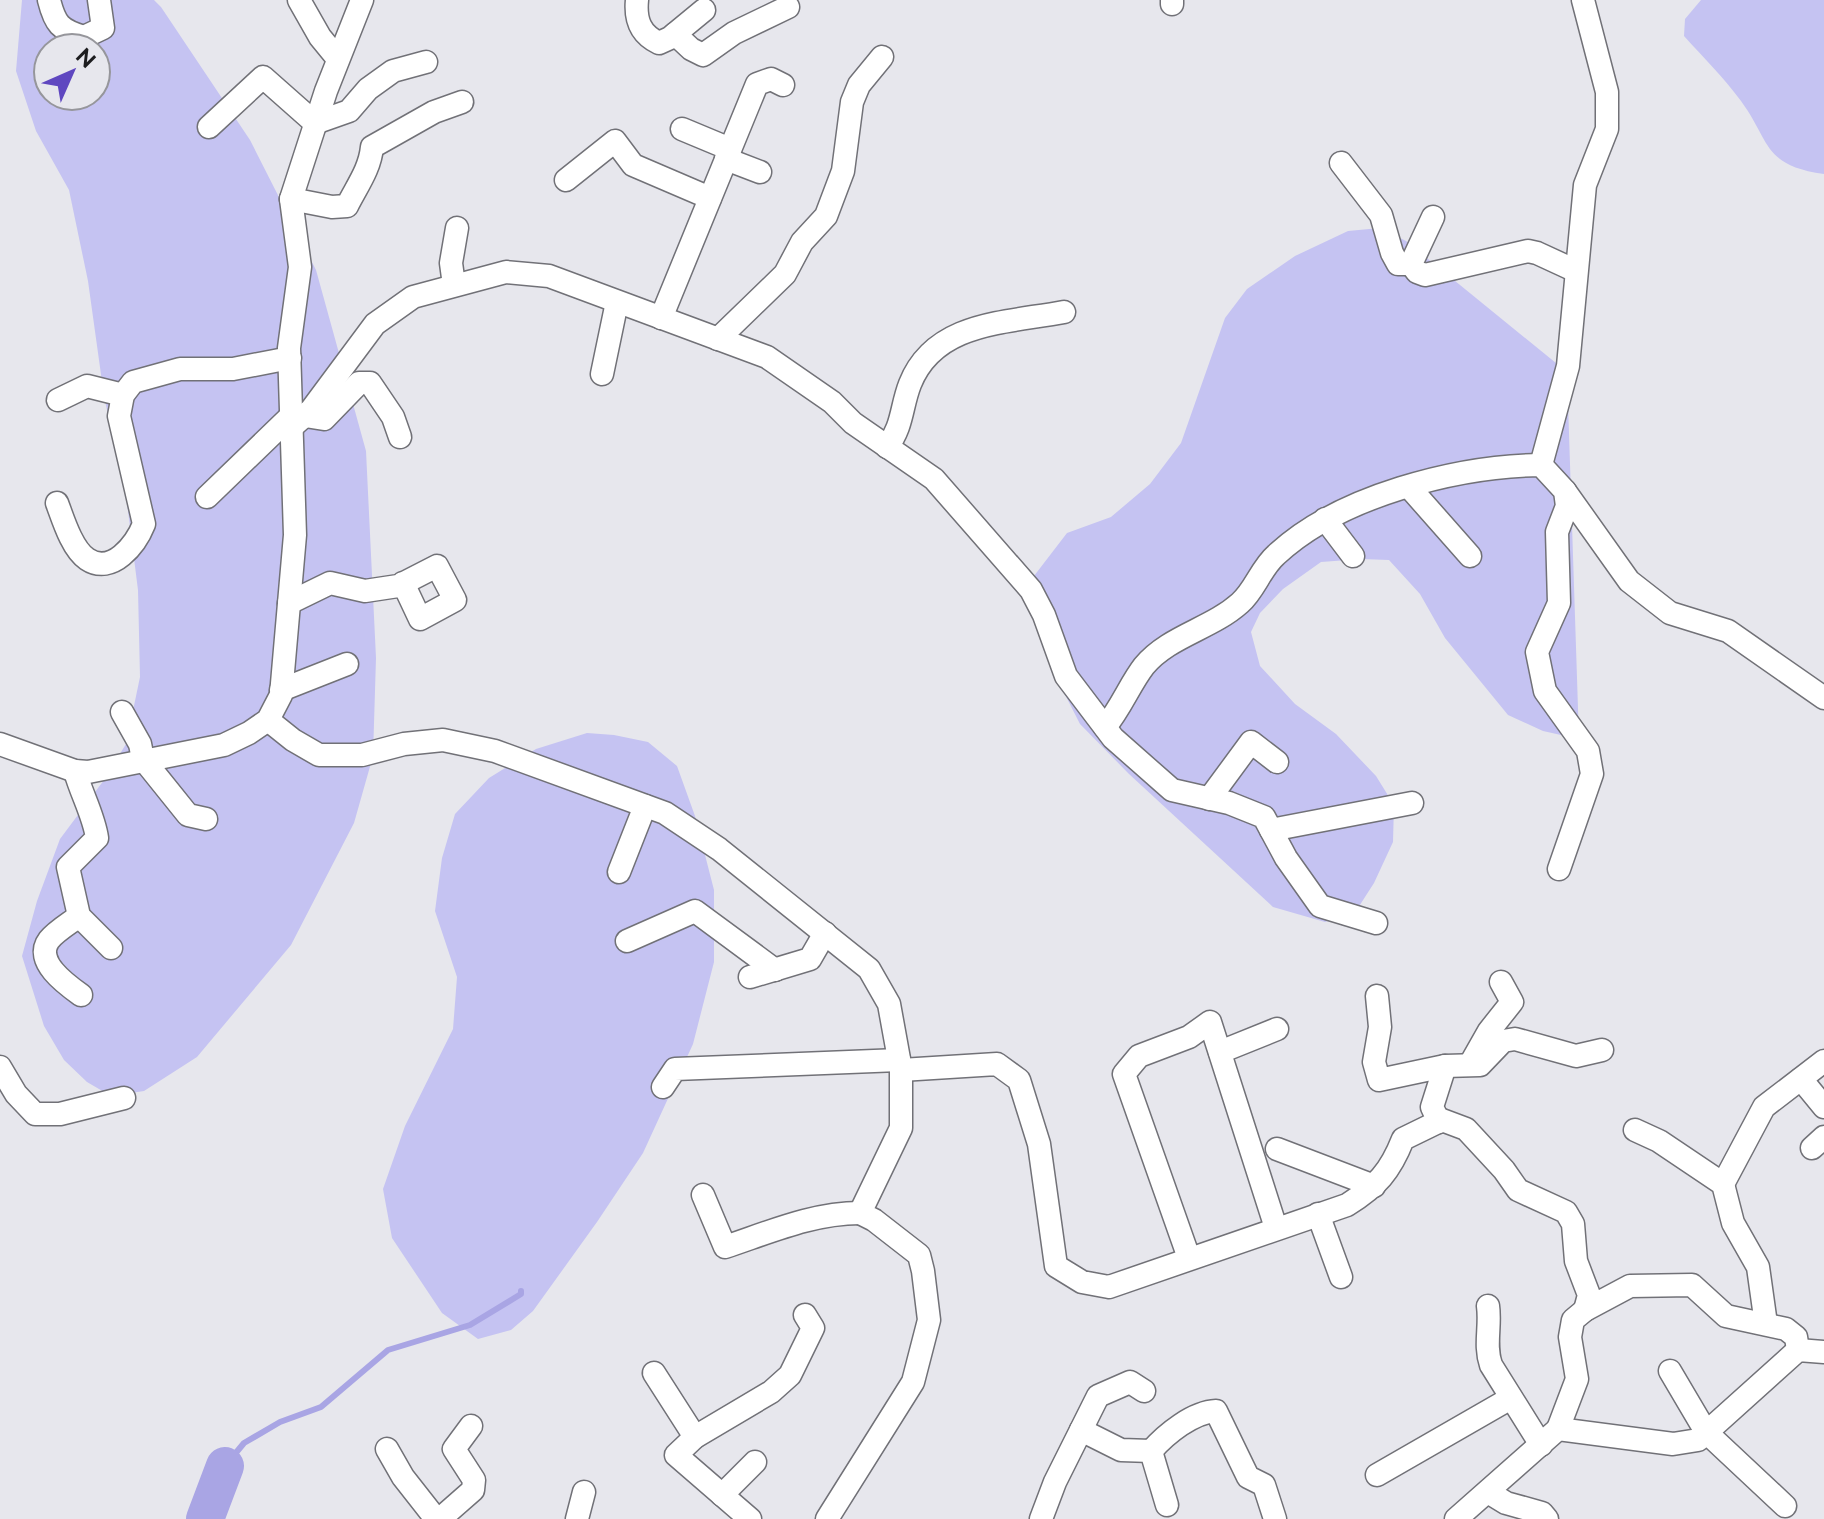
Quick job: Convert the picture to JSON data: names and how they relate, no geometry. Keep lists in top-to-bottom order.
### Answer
{
  "north": "top right"
}
